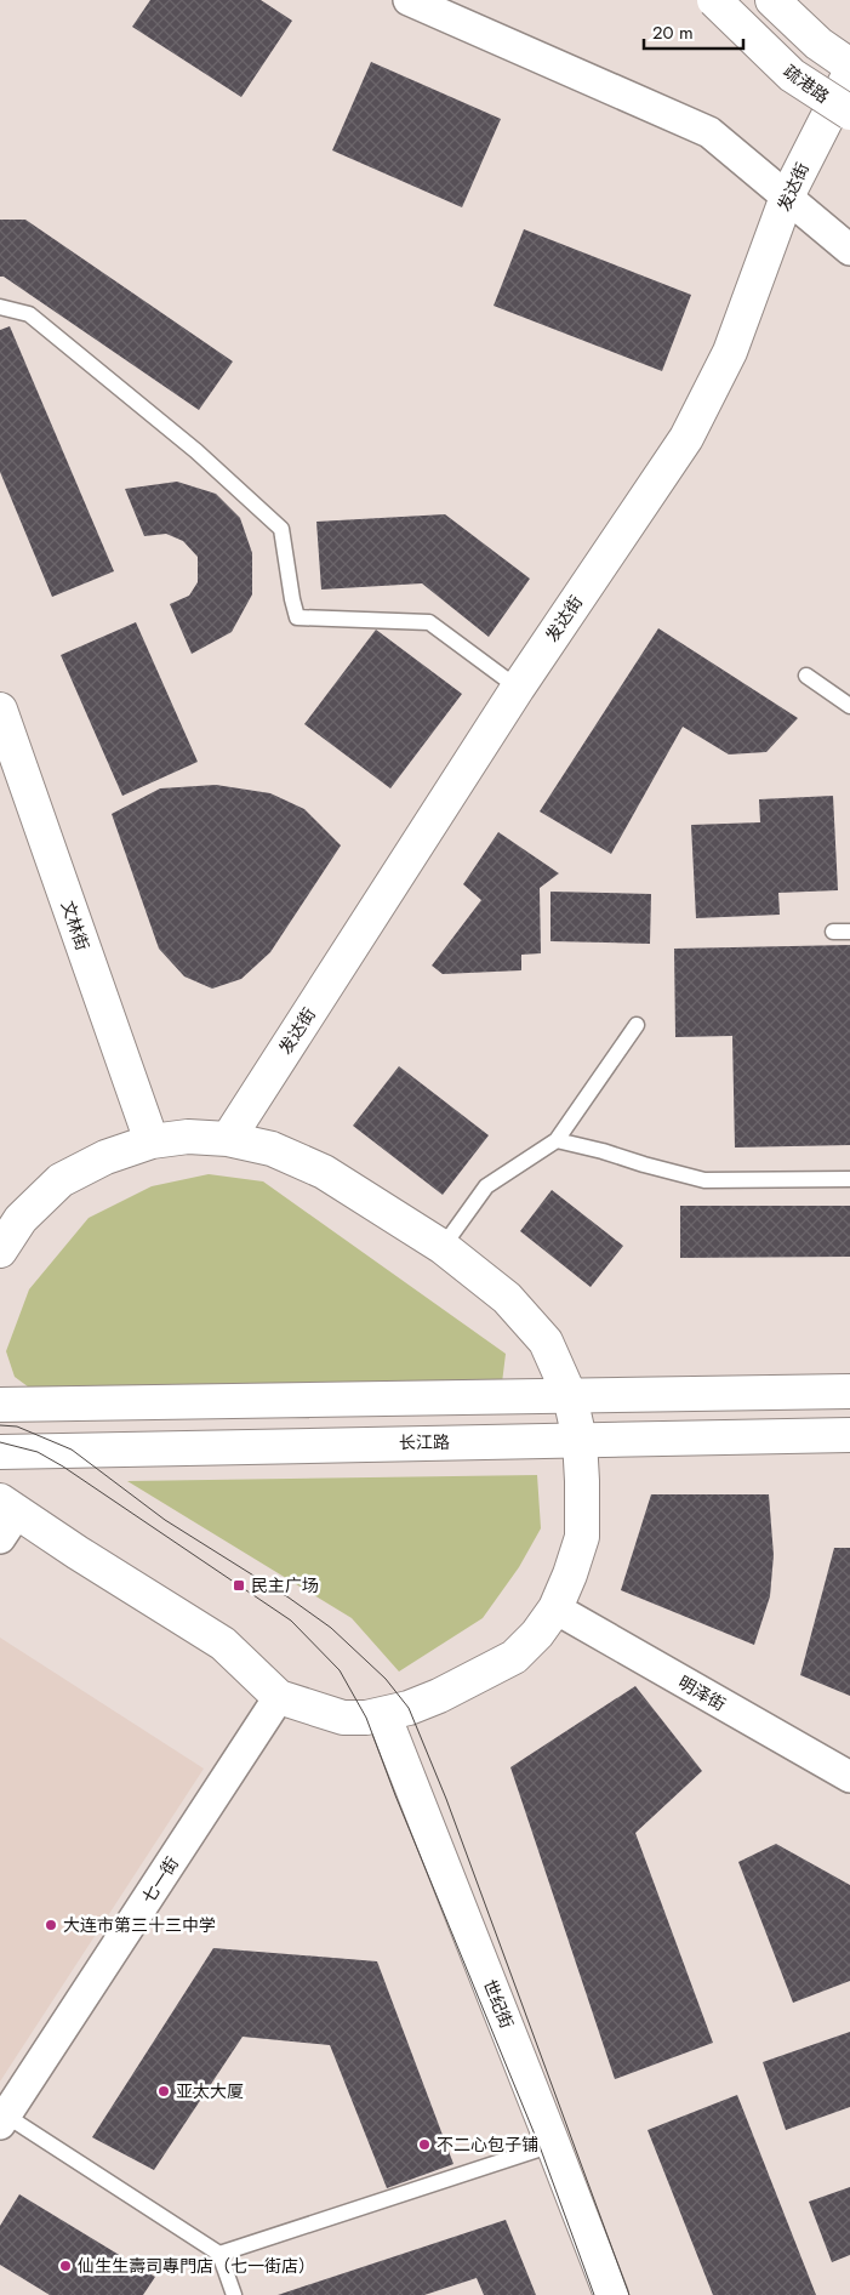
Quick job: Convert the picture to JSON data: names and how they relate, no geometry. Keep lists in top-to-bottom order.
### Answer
{
  "streets": {
    "main road": [
      "疏港路",
      "发达街",
      "文林街",
      "长江路",
      "世纪街"
    ],
    "street": ["明泽街", "七一街"]
  },
  "places": {
    "transit": ["民主广场"],
    "other": [
      "大连市第三十三中学",
      "亚太大厦",
      "不二心包子铺",
      "仙生生壽司專門店（七一街店）"
    ]
  },
  "scale_bar": "20 m"
}
